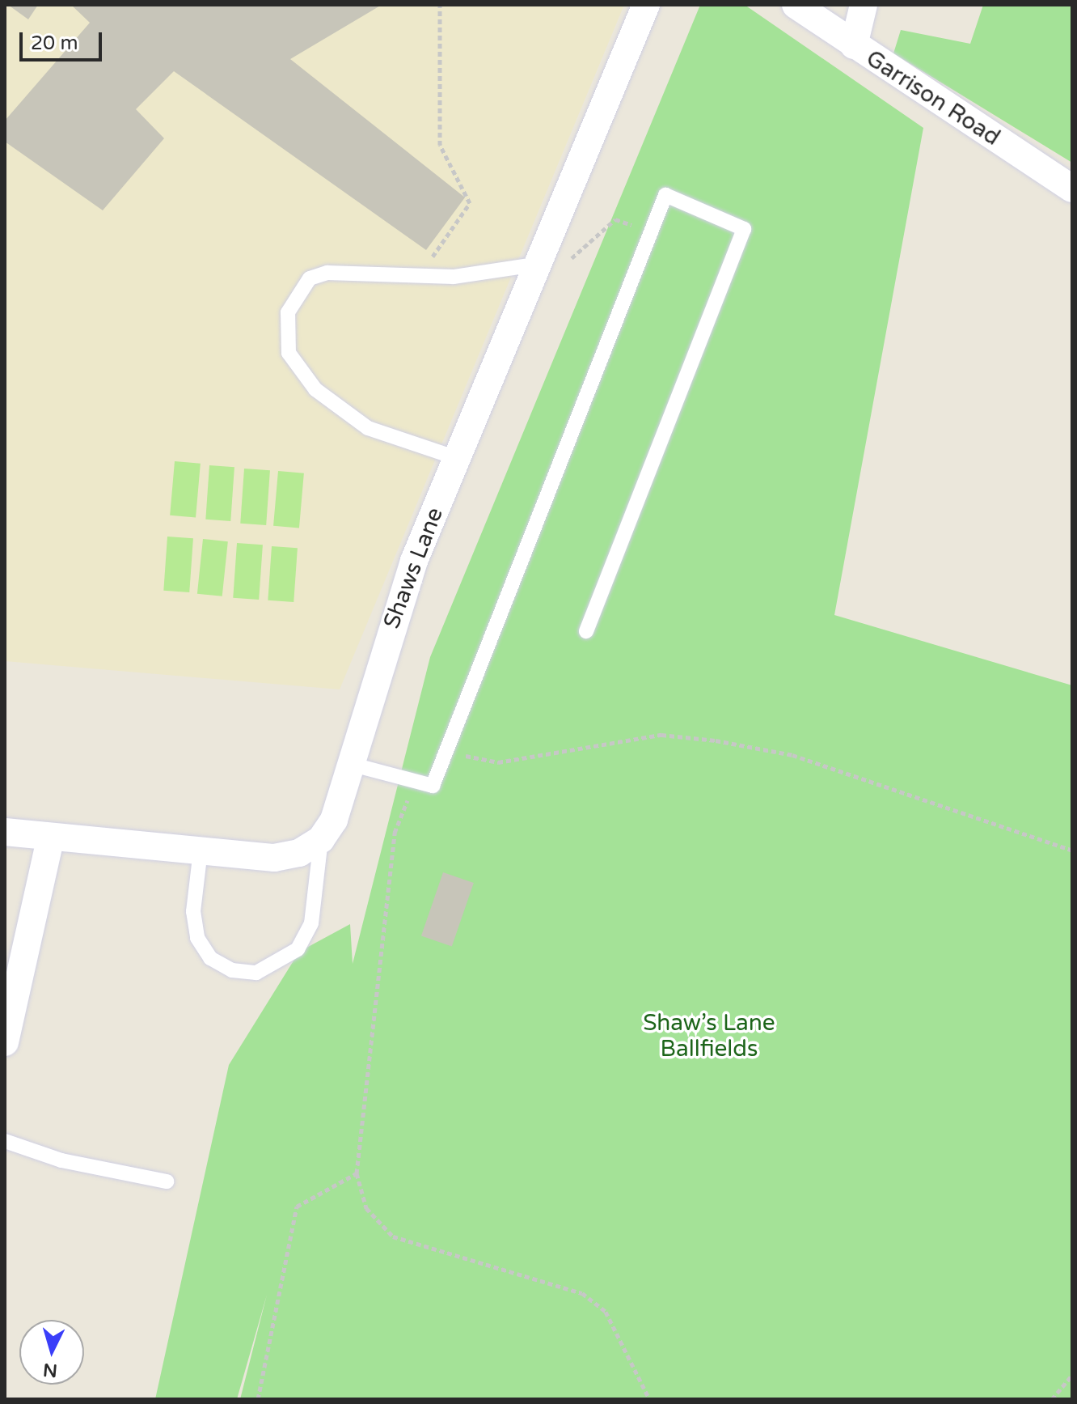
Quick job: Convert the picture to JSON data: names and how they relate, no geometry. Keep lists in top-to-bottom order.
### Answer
{
  "streets": {
    "street": ["Garrison Road", "Shaws Lane"]
  },
  "parks": ["Shaw’s Lane Ballfields"],
  "scale_bar": "20 m",
  "north": "bottom"
}
